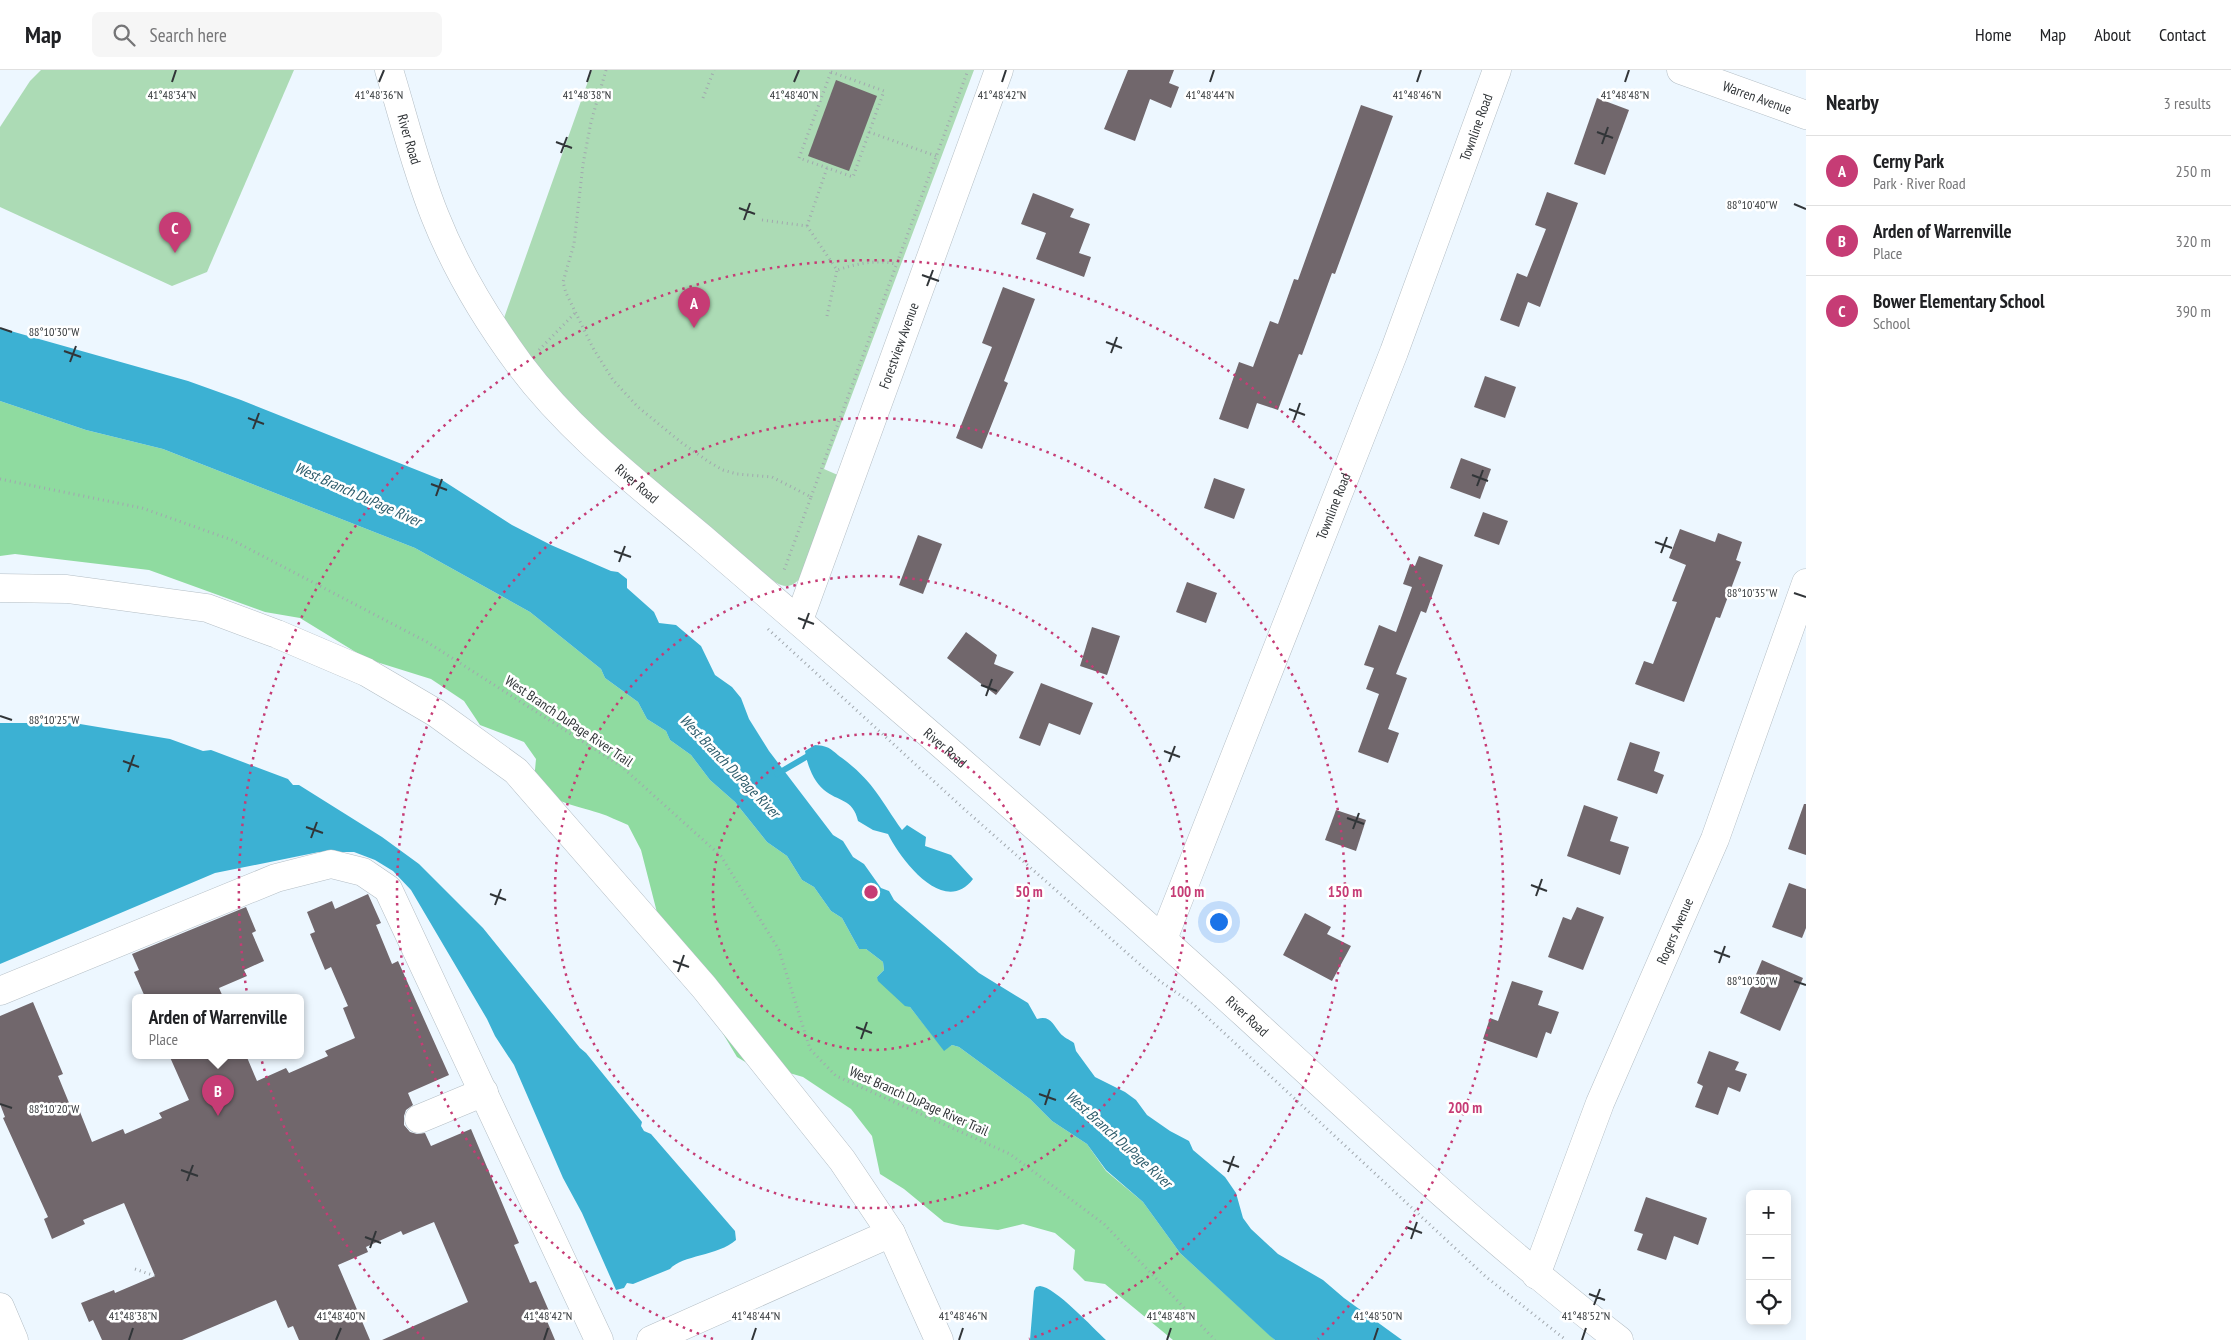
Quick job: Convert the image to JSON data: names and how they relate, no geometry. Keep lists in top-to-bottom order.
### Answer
{
  "streets": {
    "street": [
      "Warren Avenue",
      "Townline Road",
      "River Road",
      "Forestview Avenue",
      "Rogers Avenue"
    ],
    "path": ["West Branch DuPage River Trail"]
  },
  "crossings": [
    ["Townline Road", "River Road"],
    ["River Road", "Forestview Avenue"],
    ["River Road", "Rogers Avenue"]
  ],
  "water": ["West Branch DuPage River"],
  "page": {
    "header": "Map",
    "search": "Search here",
    "nav": [
      "Home",
      "Map",
      "About",
      "Contact"
    ],
    "heading": ["Nearby", "3 results"],
    "list": [
      {
        "mark": "A",
        "name": "Cerny Park",
        "note": "Park · River Road",
        "value": "250 m"
      },
      {
        "mark": "B",
        "name": "Arden of Warrenville",
        "note": "Place",
        "value": "320 m"
      },
      {
        "mark": "C",
        "name": "Bower Elementary School",
        "note": "School",
        "value": "390 m"
      }
    ],
    "pins": ["C", "A", "B"],
    "popup": ["Arden of Warrenville", "Place"],
    "map_buttons": ["+", "−"]
  },
  "coordinates": [
    "41°48'34\"N",
    "41°48'36\"N",
    "41°48'38\"N",
    "41°48'42\"N",
    "41°48'48\"N",
    "41°48'40\"N",
    "41°48'44\"N",
    "41°48'46\"N",
    "88°10'40\"W",
    "88°10'30\"W",
    "88°10'35\"W",
    "88°10'25\"W",
    "88°10'20\"W",
    "41°48'50\"N",
    "41°48'52\"N"
  ],
  "rings": [
    "50 m",
    "100 m",
    "150 m",
    "200 m"
  ]
}
